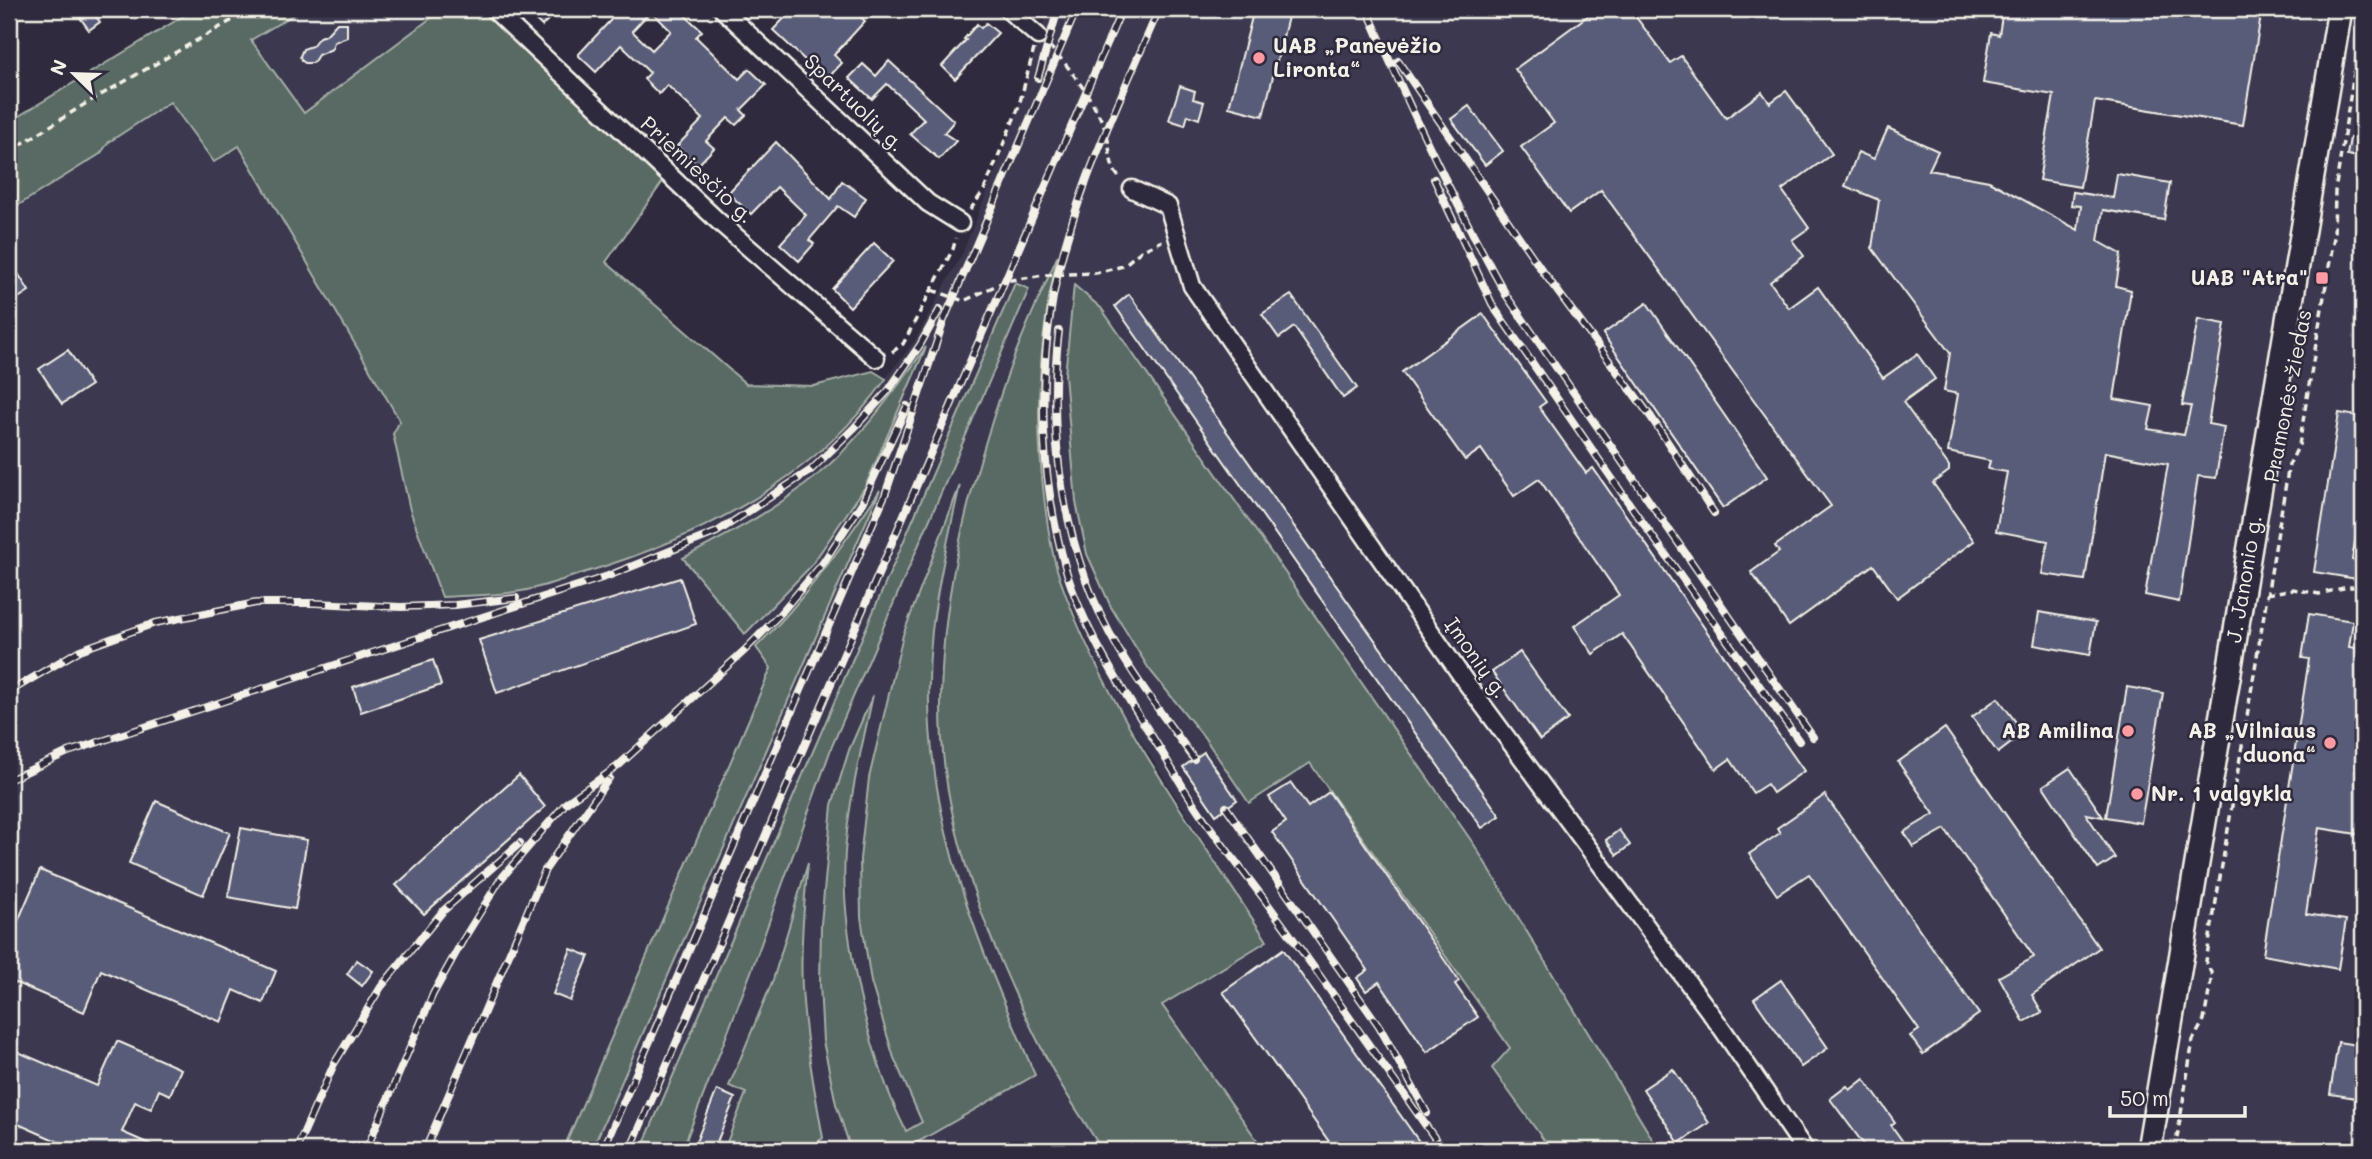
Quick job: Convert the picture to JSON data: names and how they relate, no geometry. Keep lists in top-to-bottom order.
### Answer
{
  "streets": {
    "main road": ["J. Janonio g."],
    "street": ["Spartuolių g.", "Priemiesčio g.", "Įmonių g."],
    "path": ["Pramonės žiedas"]
  },
  "places": {
    "other": [
      "UAB „Panevėžio Lironta“",
      "AB Amilina",
      "AB „Vilniaus duona“",
      "Nr. 1 valgykla"
    ],
    "transit": ["UAB \"Atra\""]
  },
  "scale_bar": "50 m",
  "north": "top left"
}
